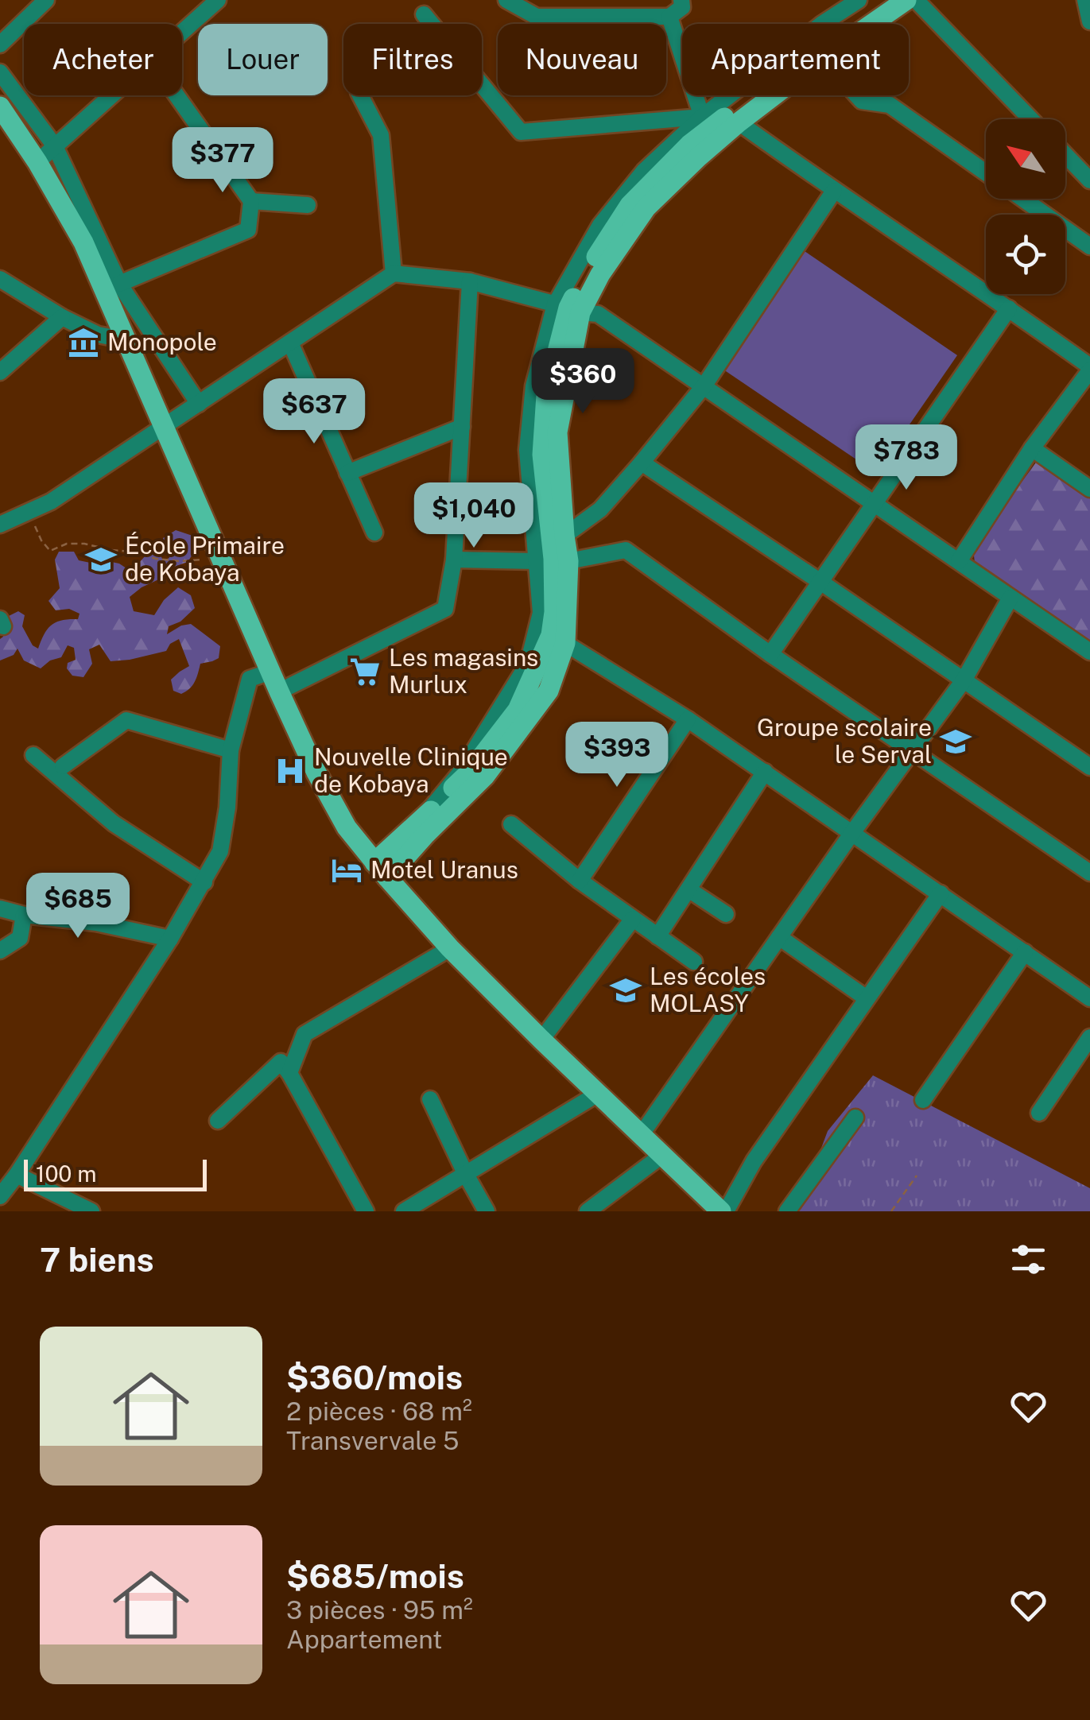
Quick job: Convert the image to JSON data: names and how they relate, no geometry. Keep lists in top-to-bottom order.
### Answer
{
  "places": {
    "museum": ["Monopole"],
    "school or university": ["École Primaire de Kobaya", "Groupe scolaire le Serval", "Les écoles MOLASY"],
    "supermarket": ["Les magasins Murlux"],
    "hospital": ["Nouvelle Clinique de Kobaya"],
    "hotel": ["Motel Uranus"]
  },
  "scale_bar": "100 m",
  "north": "top left",
  "page": {
    "chip": [
      "Acheter",
      "Louer",
      "Filtres",
      "Nouveau",
      "Appartement"
    ],
    "price": [
      "$377",
      "$360",
      "$637",
      "$783",
      "$1,040",
      "$393",
      "$685"
    ],
    "scale": "100 m",
    "heading": "7 biens",
    "list": [
      {
        "name": "$360/mois",
        "note": "2 pièces · 68 m² · Transvervale 5"
      },
      {
        "name": "$685/mois",
        "note": "3 pièces · 95 m² · Appartement"
      }
    ]
  }
}
